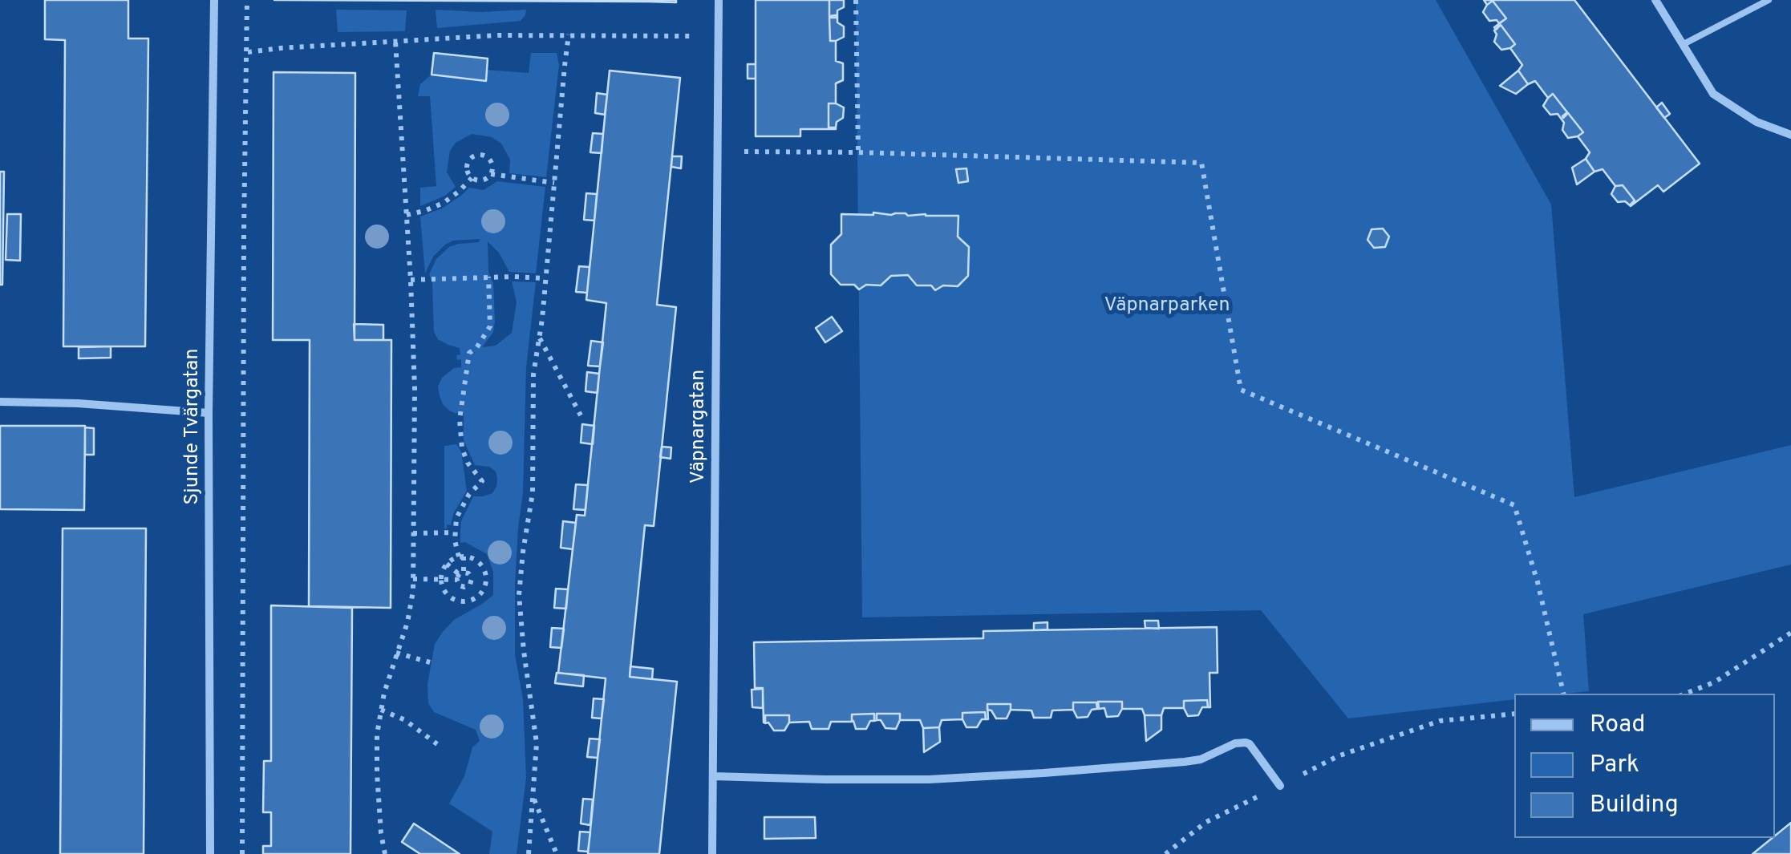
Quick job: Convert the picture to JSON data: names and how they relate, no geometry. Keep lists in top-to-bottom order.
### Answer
{
  "streets": {
    "street": ["Sjunde Tvärgatan", "Väpnargatan"]
  },
  "parks": ["Väpnarparken"],
  "legend": ["Road", "Park", "Building"]
}
